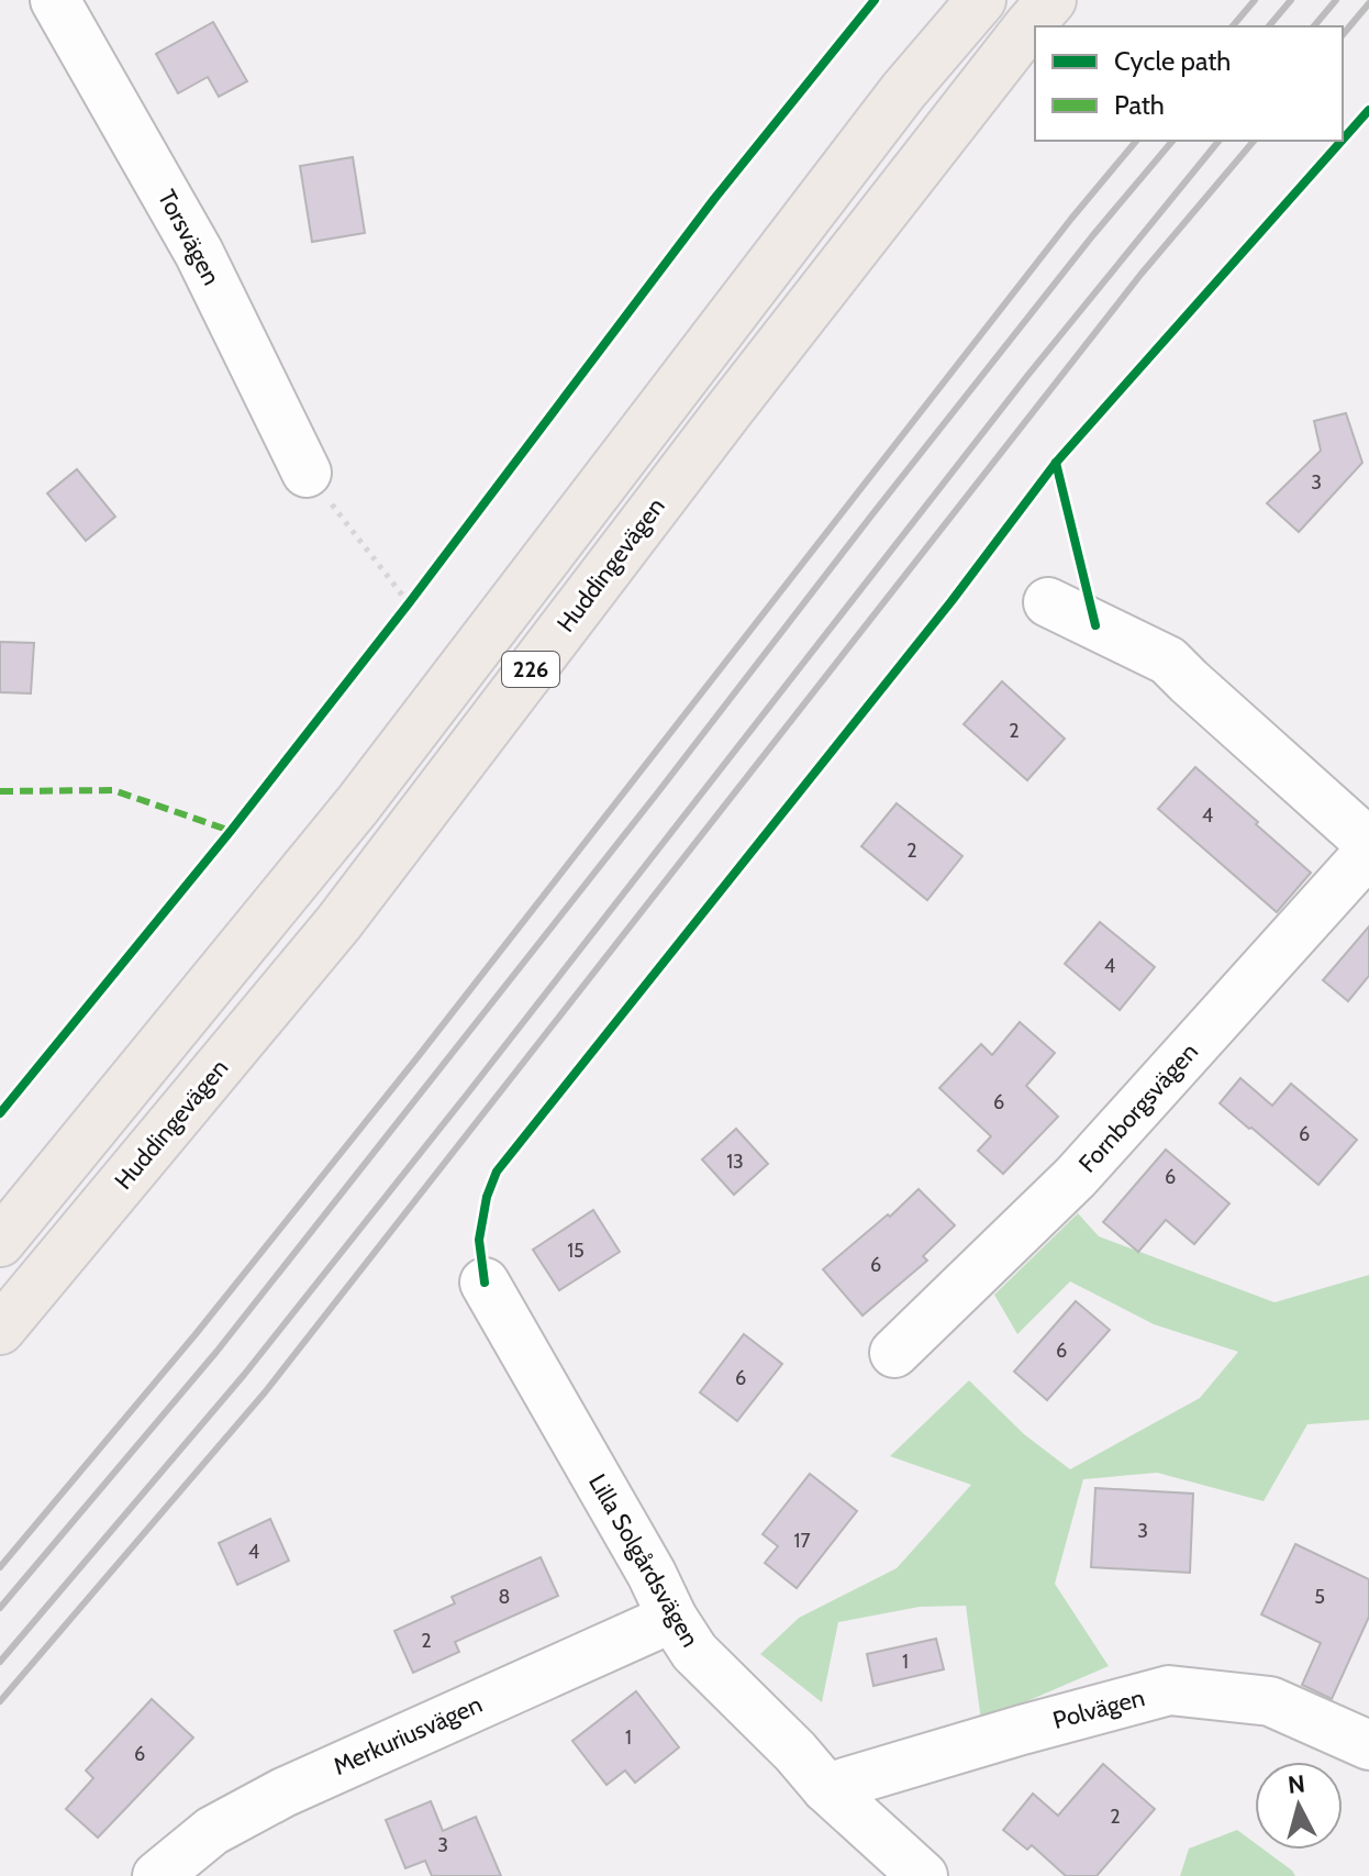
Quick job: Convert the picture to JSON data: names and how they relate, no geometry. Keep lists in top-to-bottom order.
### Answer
{
  "streets": {
    "main road": ["Huddingevägen", "226"],
    "street": [
      "Torsvägen",
      "Fornborgsvägen",
      "Lilla Solgårdsvägen",
      "Polvägen",
      "Merkuriusvägen"
    ]
  },
  "crossings": [
    ["Lilla Solgårdsvägen", "Polvägen"],
    ["Lilla Solgårdsvägen", "Merkuriusvägen"]
  ],
  "house_numbers": [
    "3",
    "2",
    "4",
    "2",
    "4",
    "6",
    "6",
    "13",
    "6",
    "15",
    "6",
    "6",
    "6",
    "3",
    "17",
    "4",
    "8",
    "5",
    "2",
    "1",
    "1",
    "6",
    "2",
    "3"
  ],
  "legend": ["Cycle path", "Path"],
  "north": "top"
}
